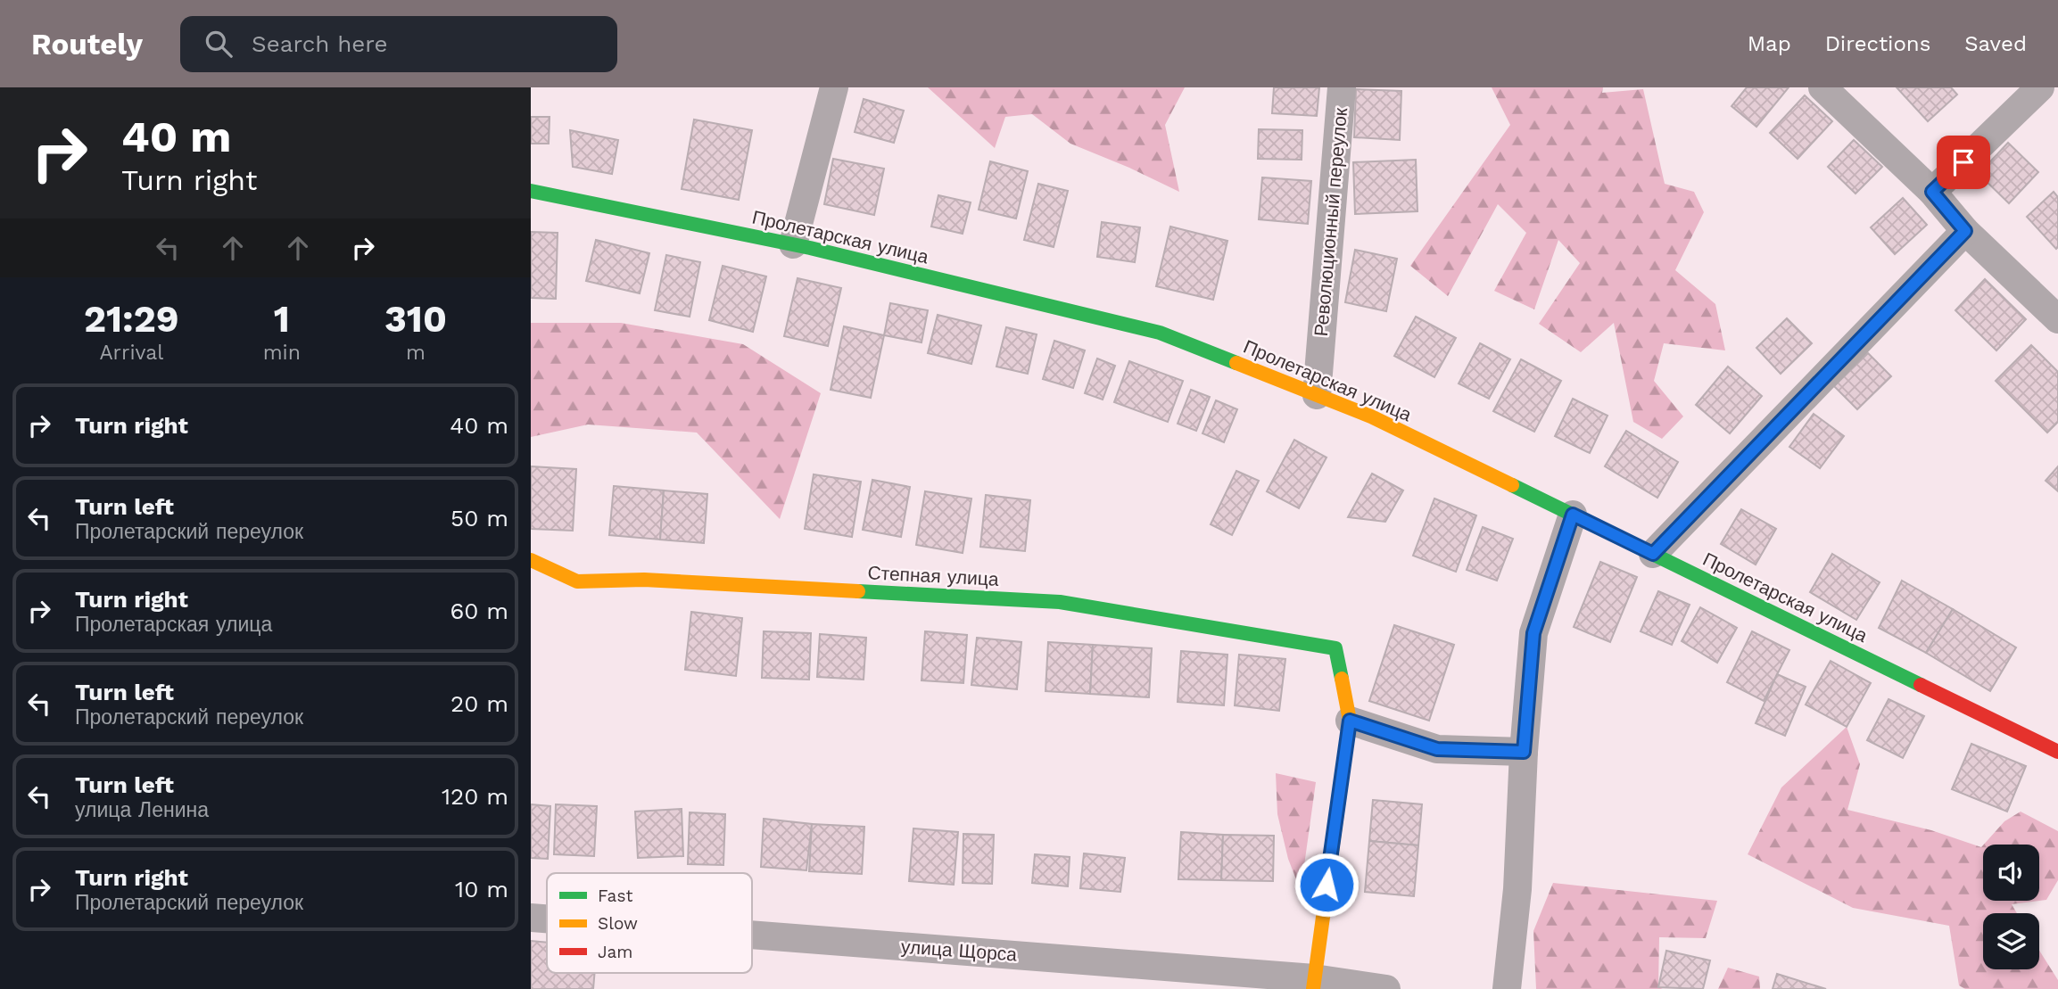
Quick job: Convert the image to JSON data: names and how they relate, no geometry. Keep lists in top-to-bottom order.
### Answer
{
  "streets": {
    "street": [
      "Революционный переулок",
      "Пролетарская улица",
      "Степная улица",
      "улица Щорса"
    ]
  },
  "crossings": [
    ["Революционный переулок", "Пролетарская улица"]
  ],
  "legend": ["Fast", "Slow", "Jam"],
  "page": {
    "header": "Routely",
    "search": "Search here",
    "nav": ["Map", "Directions", "Saved"],
    "turn": ["40 m", "Turn right"],
    "eta": [
      "21:29",
      "Arrival",
      "1",
      "min",
      "310",
      "m"
    ],
    "list": [
      {
        "name": "Turn right",
        "value": "40 m"
      },
      {
        "name": "Turn left",
        "note": "Пролетарский переулок",
        "value": "50 m"
      },
      {
        "name": "Turn right",
        "note": "Пролетарская улица",
        "value": "60 m"
      },
      {
        "name": "Turn left",
        "note": "Пролетарский переулок",
        "value": "20 m"
      },
      {
        "name": "Turn left",
        "note": "улица Ленина",
        "value": "120 m"
      },
      {
        "name": "Turn right",
        "note": "Пролетарский переулок",
        "value": "10 m"
      }
    ]
  }
}
